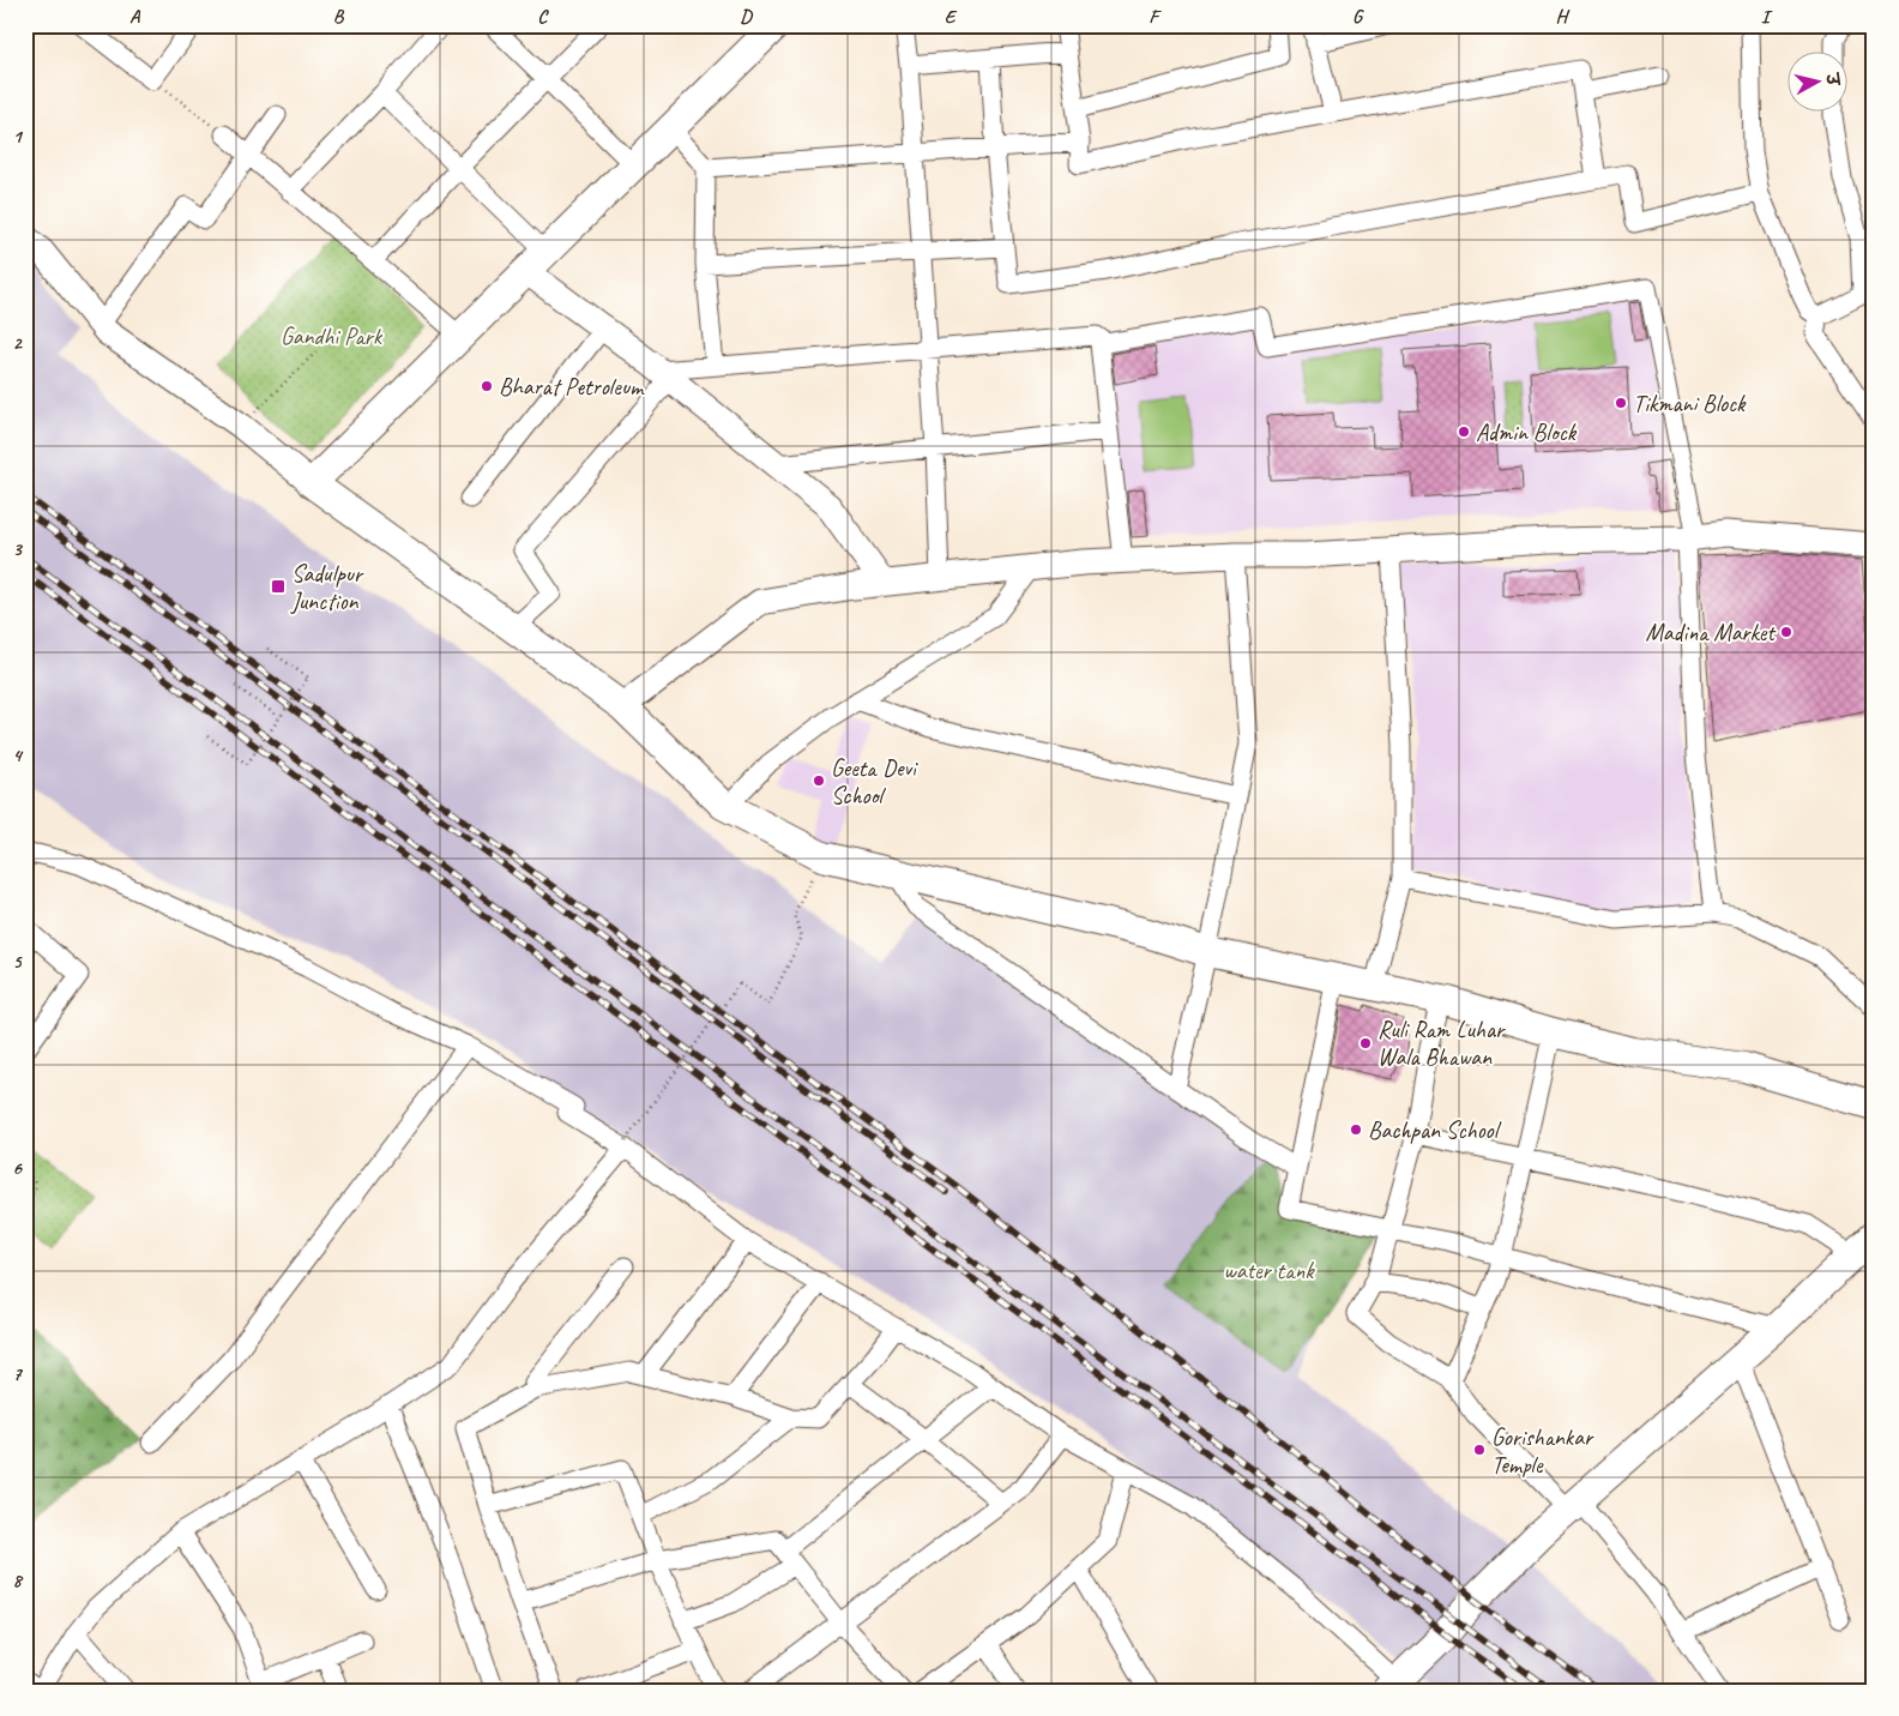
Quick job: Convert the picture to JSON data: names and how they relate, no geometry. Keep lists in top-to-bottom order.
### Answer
{
  "parks": ["Gandhi Park", "water tank"],
  "places": {
    "other": [
      "Bharat Petroleum",
      "Tikmani Block",
      "Admin Block",
      "Madina Market",
      "Geeta Devi School",
      "Ruli Ram Luhar Wala Bhawan",
      "Bachpan School",
      "Gorishankar Temple"
    ],
    "transit": ["Sadulpur Junction"]
  },
  "north": "right",
  "grid": {
    "columns": [
      "A",
      "B",
      "C",
      "D",
      "E",
      "F",
      "G",
      "H",
      "I"
    ],
    "rows": [
      "1",
      "2",
      "3",
      "4",
      "5",
      "6",
      "7",
      "8"
    ]
  }
}
